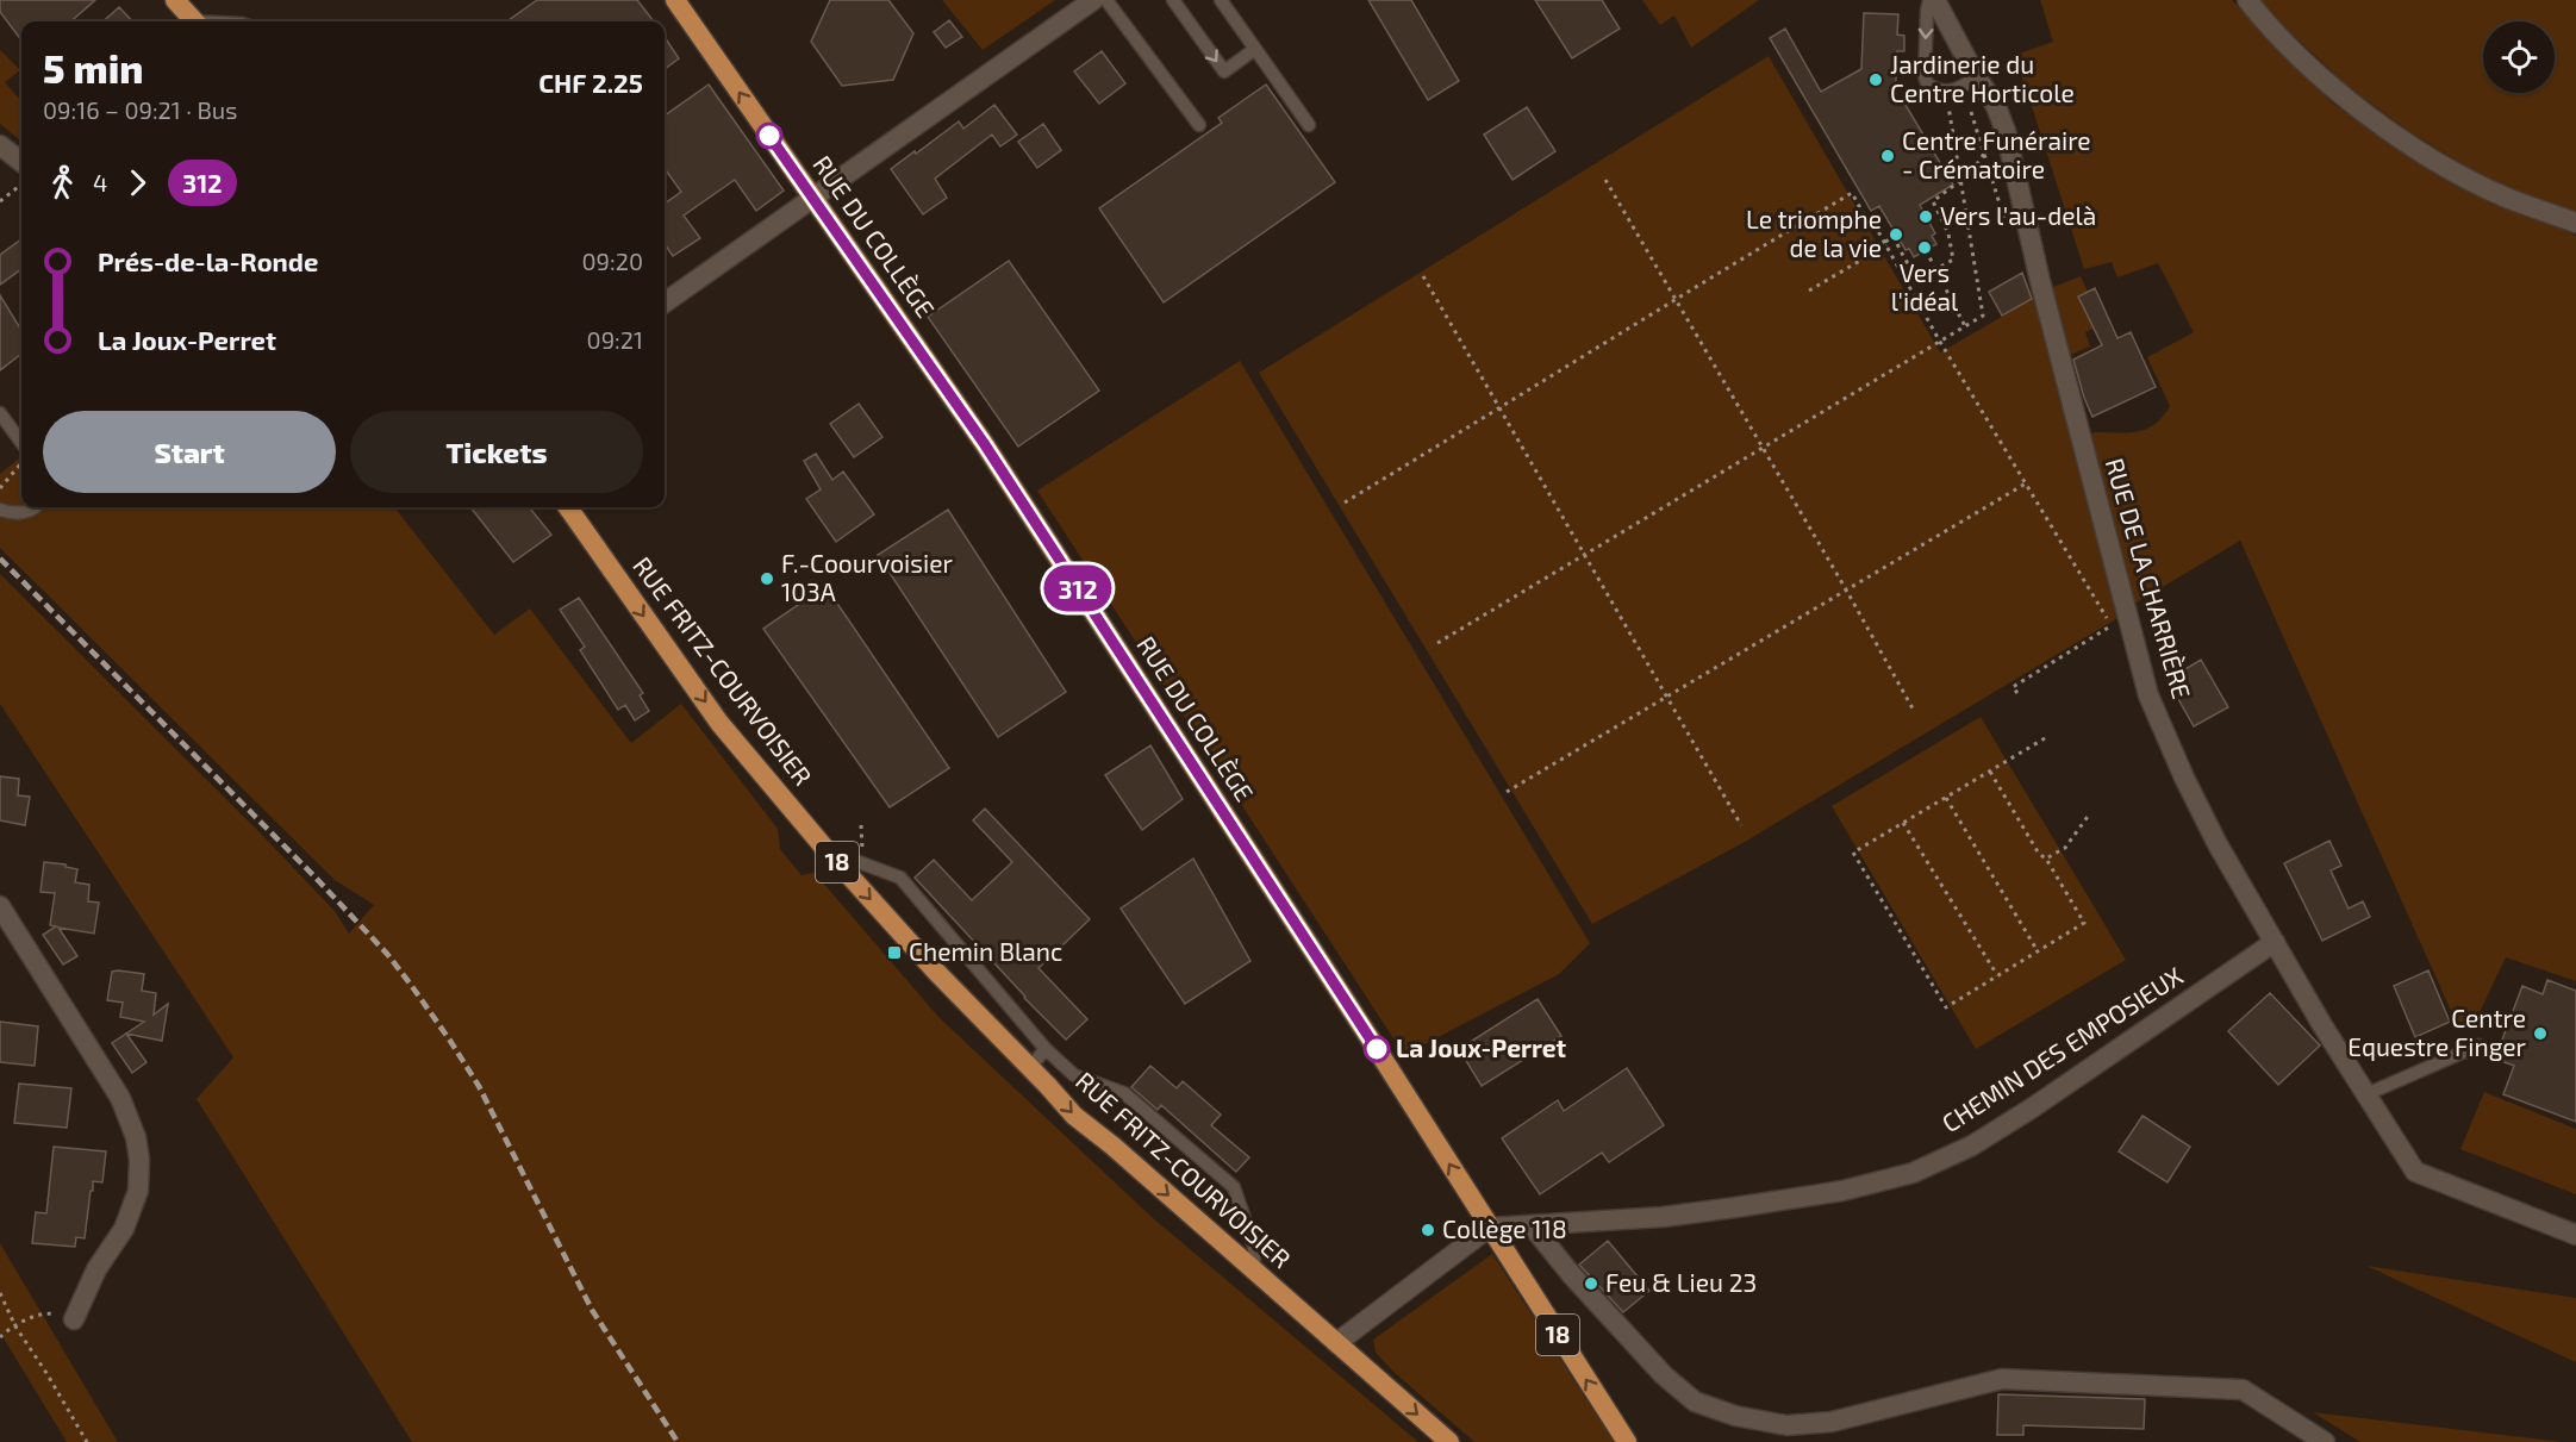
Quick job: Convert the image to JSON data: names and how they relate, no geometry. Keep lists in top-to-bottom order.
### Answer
{
  "streets": {
    "main road": ["RUE DU COLLÈGE", "RUE FRITZ-COURVOISIER", "18"],
    "street": ["RUE DE LA CHARRIÈRE", "CHEMIN DES EMPOSIEUX"]
  },
  "crossings": [
    ["RUE DU COLLÈGE", "18"],
    ["RUE DU COLLÈGE", "CHEMIN DES EMPOSIEUX"],
    ["RUE DE LA CHARRIÈRE", "CHEMIN DES EMPOSIEUX"],
    ["RUE FRITZ-COURVOISIER", "18"],
    ["18", "CHEMIN DES EMPOSIEUX"]
  ],
  "one_way": ["RUE DU COLLÈGE", "RUE FRITZ-COURVOISIER"],
  "places": {
    "other": [
      "Jardinerie du Centre Horticole",
      "Centre Funéraire - Crématoire",
      "Vers l'au-delà",
      "Le triomphe de la vie",
      "Vers l'idéal",
      "F.-Coourvoisier 103A",
      "Centre Equestre Finger",
      "La Joux-Perret",
      "Collège 118",
      "Feu & Lieu 23"
    ],
    "transit": ["Chemin Blanc"]
  },
  "lines": ["bus line 312"],
  "page": {
    "on_map": "312",
    "heading": ["5 min", "09:16 – 09:21 · Bus", "CHF 2.25"],
    "legs": ["4", "312"],
    "list": [
      {
        "name": "Prés-de-la-Ronde",
        "value": "09:20"
      },
      {
        "name": "La Joux-Perret",
        "value": "09:21"
      }
    ],
    "buttons": ["Start", "Tickets"]
  }
}
